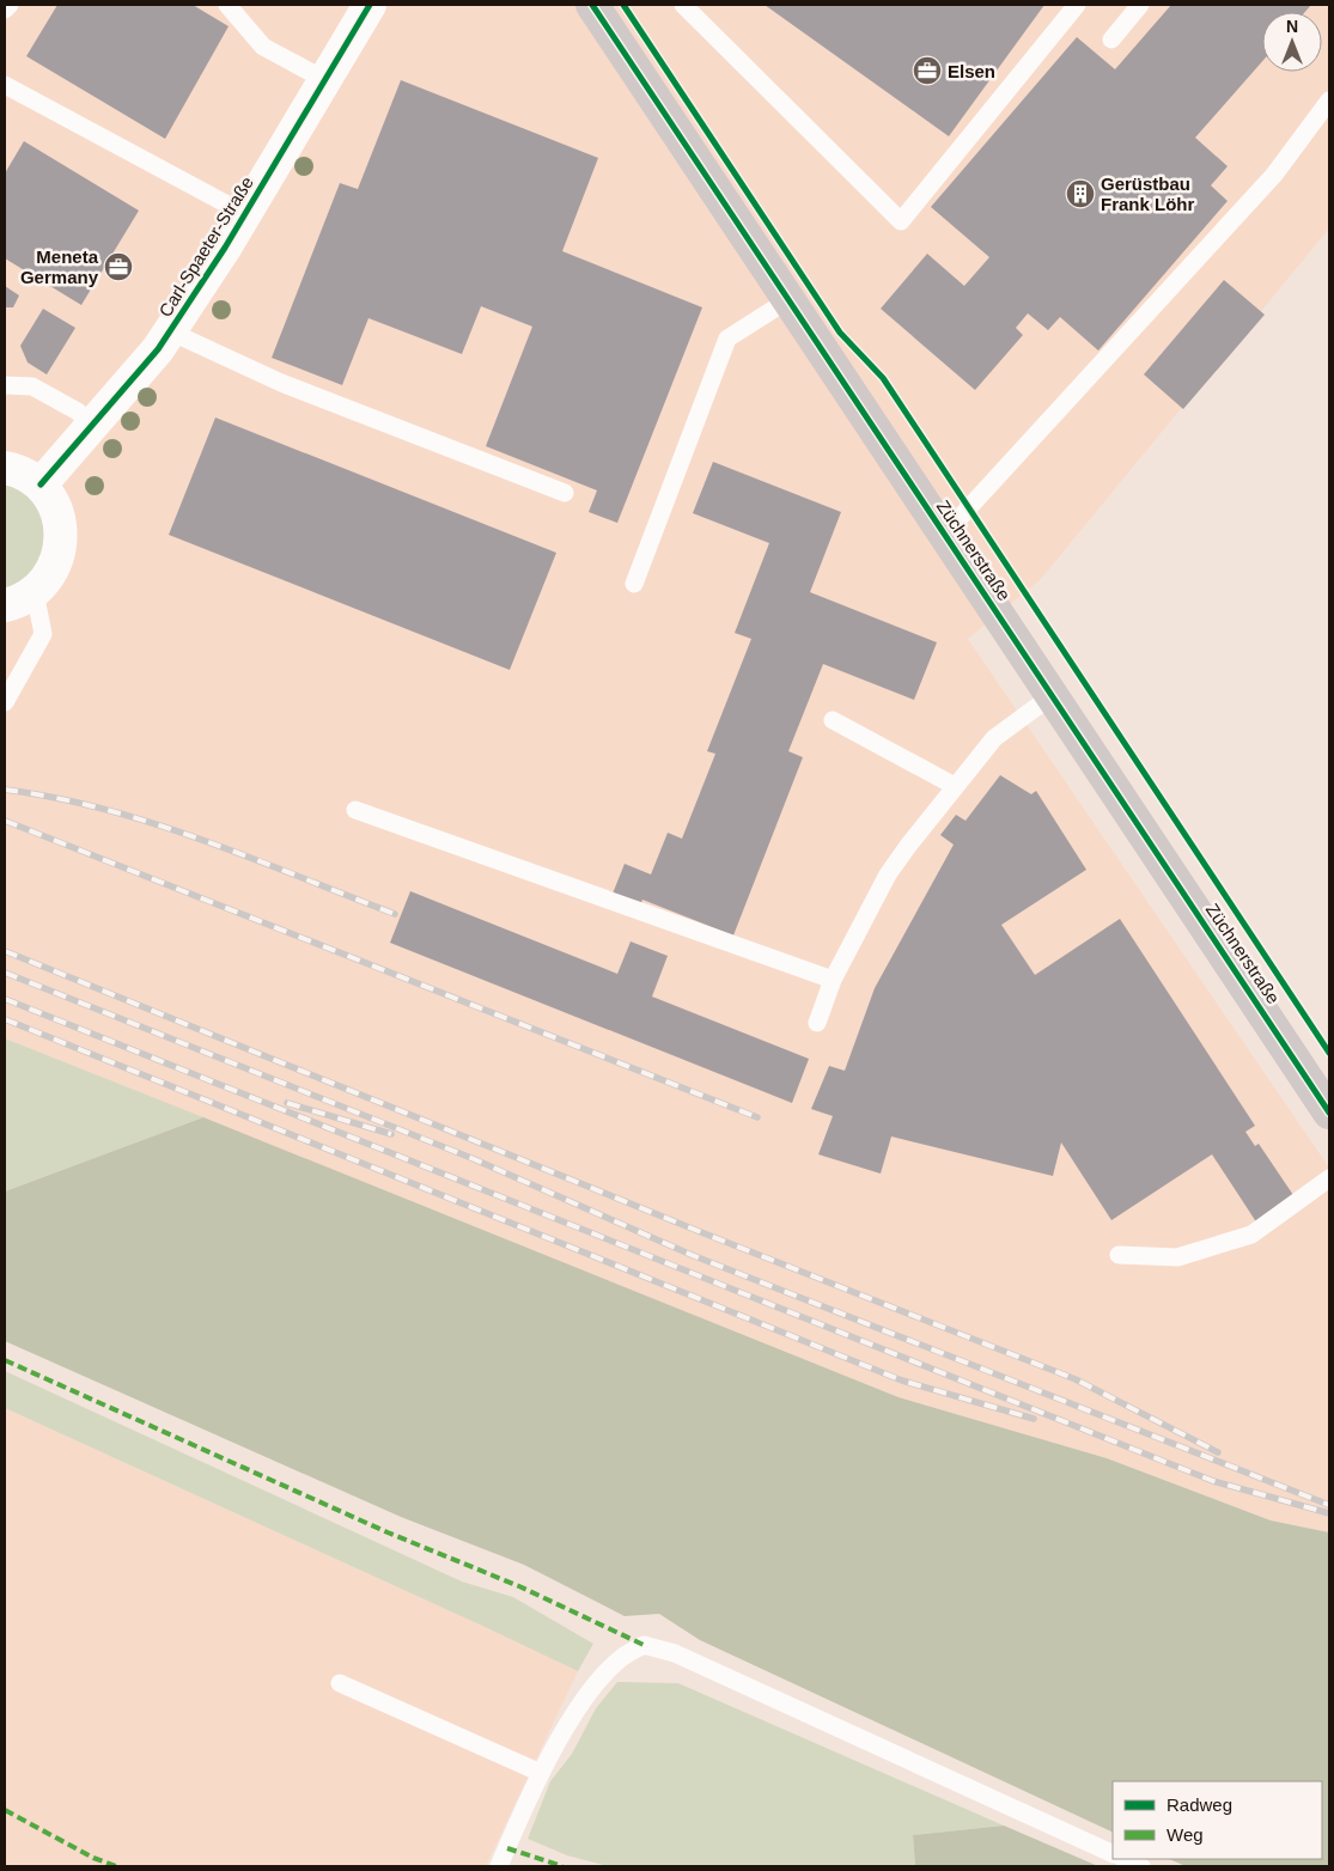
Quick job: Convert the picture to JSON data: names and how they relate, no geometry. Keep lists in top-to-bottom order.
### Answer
{
  "streets": {
    "street": ["Carl-Spaeter-Straße", "Züchnerstraße"]
  },
  "places": {
    "office": ["Elsen", "Meneta Germany"],
    "building": ["Gerüstbau Frank Löhr"]
  },
  "legend": ["Radweg", "Weg"],
  "north": "top"
}
